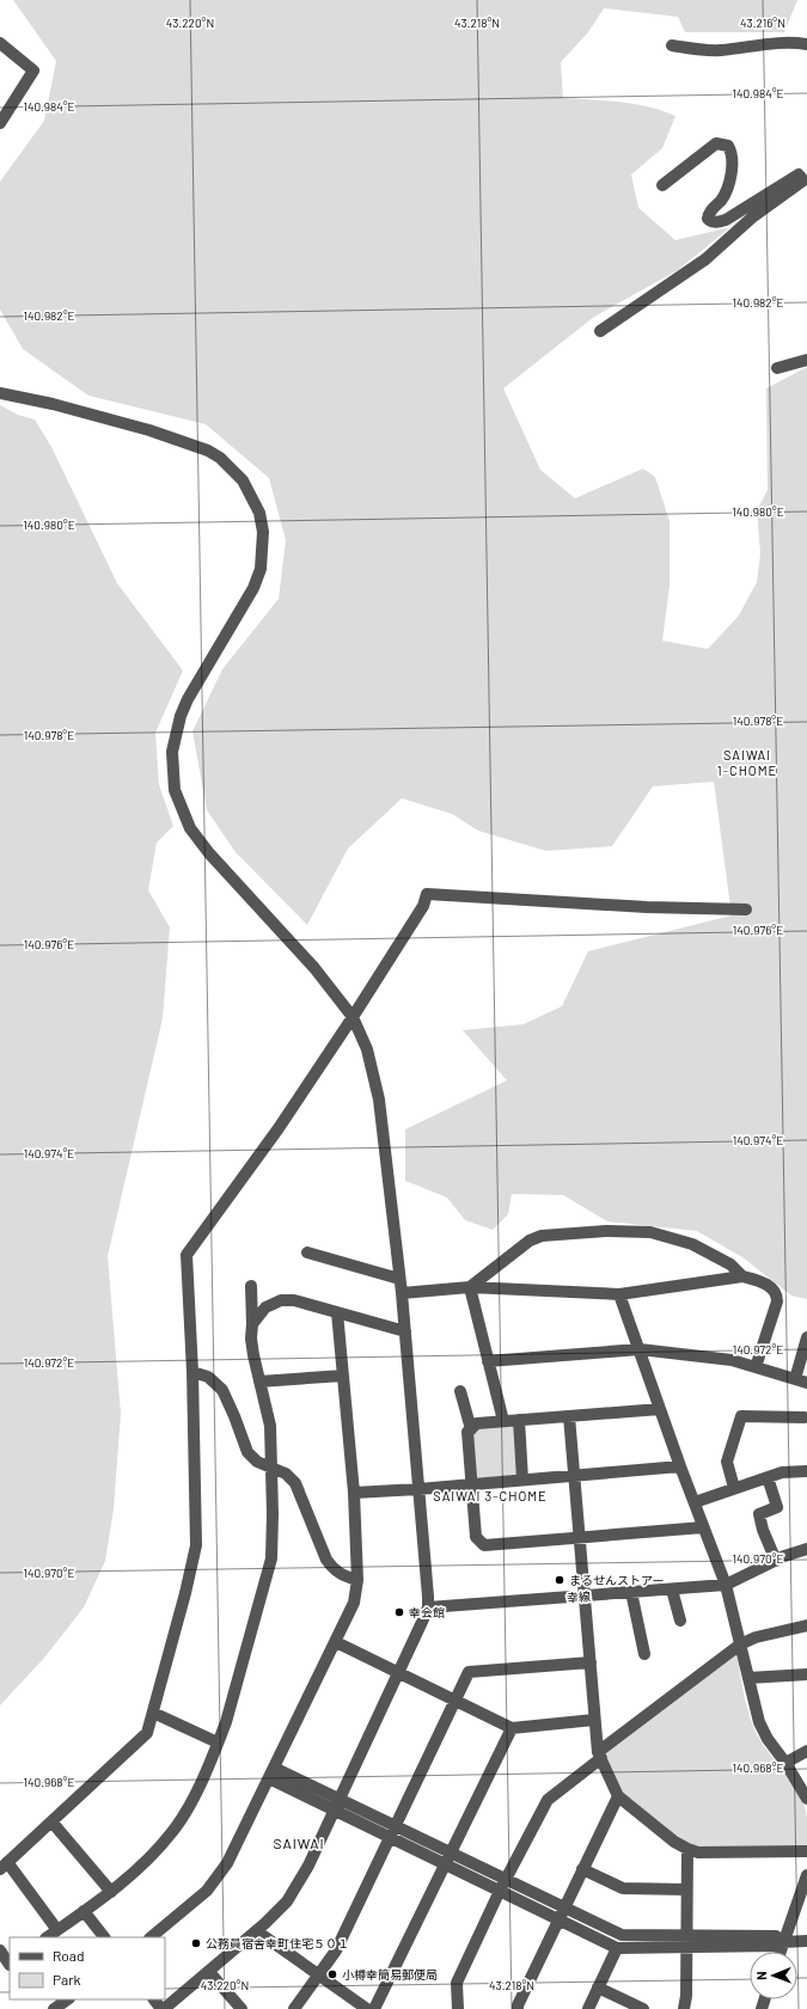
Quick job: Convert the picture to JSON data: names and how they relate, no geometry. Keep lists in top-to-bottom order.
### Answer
{
  "streets": {
    "street": ["幸線"]
  },
  "districts": ["SAIWAI 1-CHOME", "SAIWAI 3-CHOME", "SAIWAI"],
  "places": [
    "まるせんストアー",
    "幸会館",
    "公務員宿舎幸町住宅５０１",
    "小樽幸簡易郵便局"
  ],
  "legend": ["Road", "Park"],
  "north": "left",
  "coordinates": [
    "43.220°N",
    "43.218°N",
    "43.216°N",
    "140.984°E",
    "140.982°E",
    "140.980°E",
    "140.978°E",
    "140.976°E",
    "140.974°E",
    "140.972°E",
    "140.970°E",
    "140.968°E"
  ]
}
